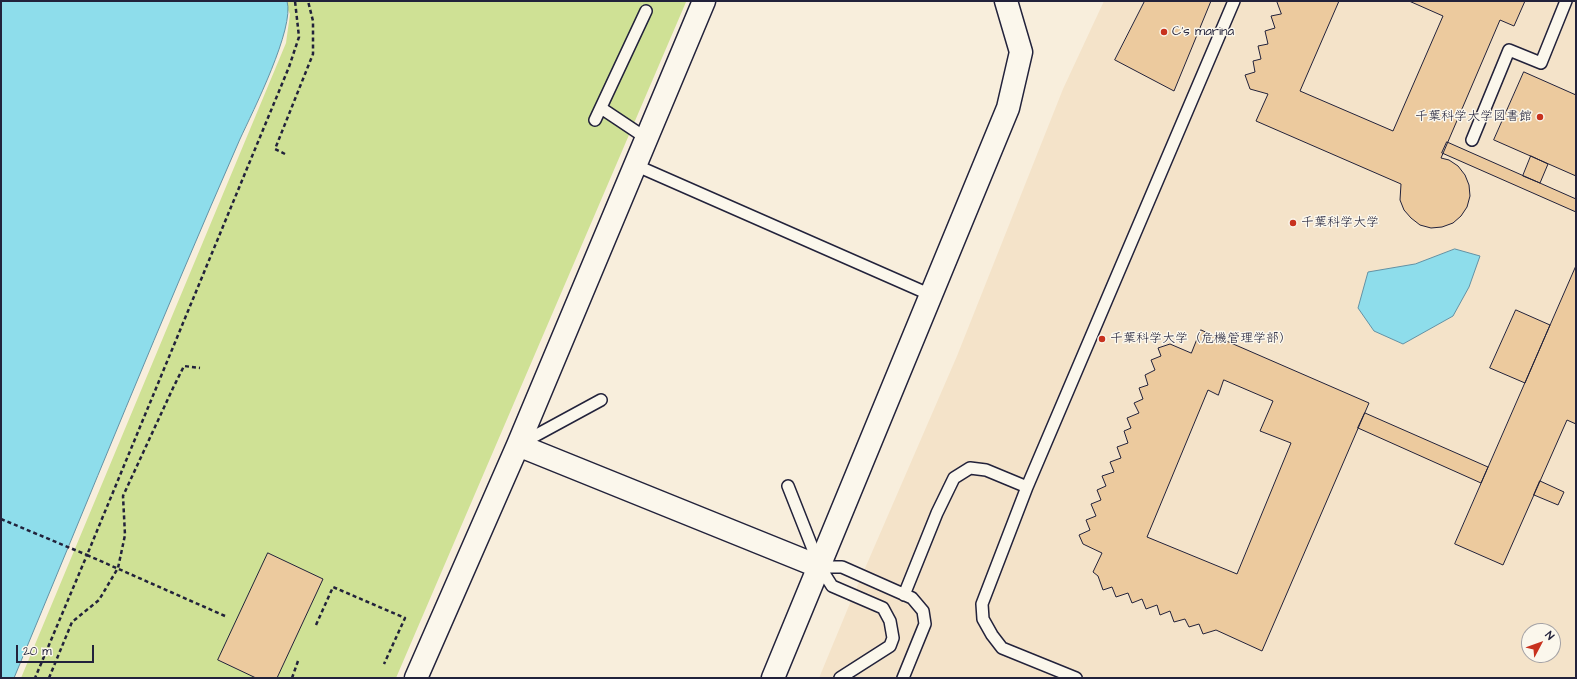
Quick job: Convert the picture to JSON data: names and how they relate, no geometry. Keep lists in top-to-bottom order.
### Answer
{
  "places": [
    "C's marina",
    "千葉科学大学図書館",
    "千葉科学大学",
    "千葉科学大学（危機管理学部）"
  ],
  "scale_bar": "20 m",
  "north": "top right"
}
